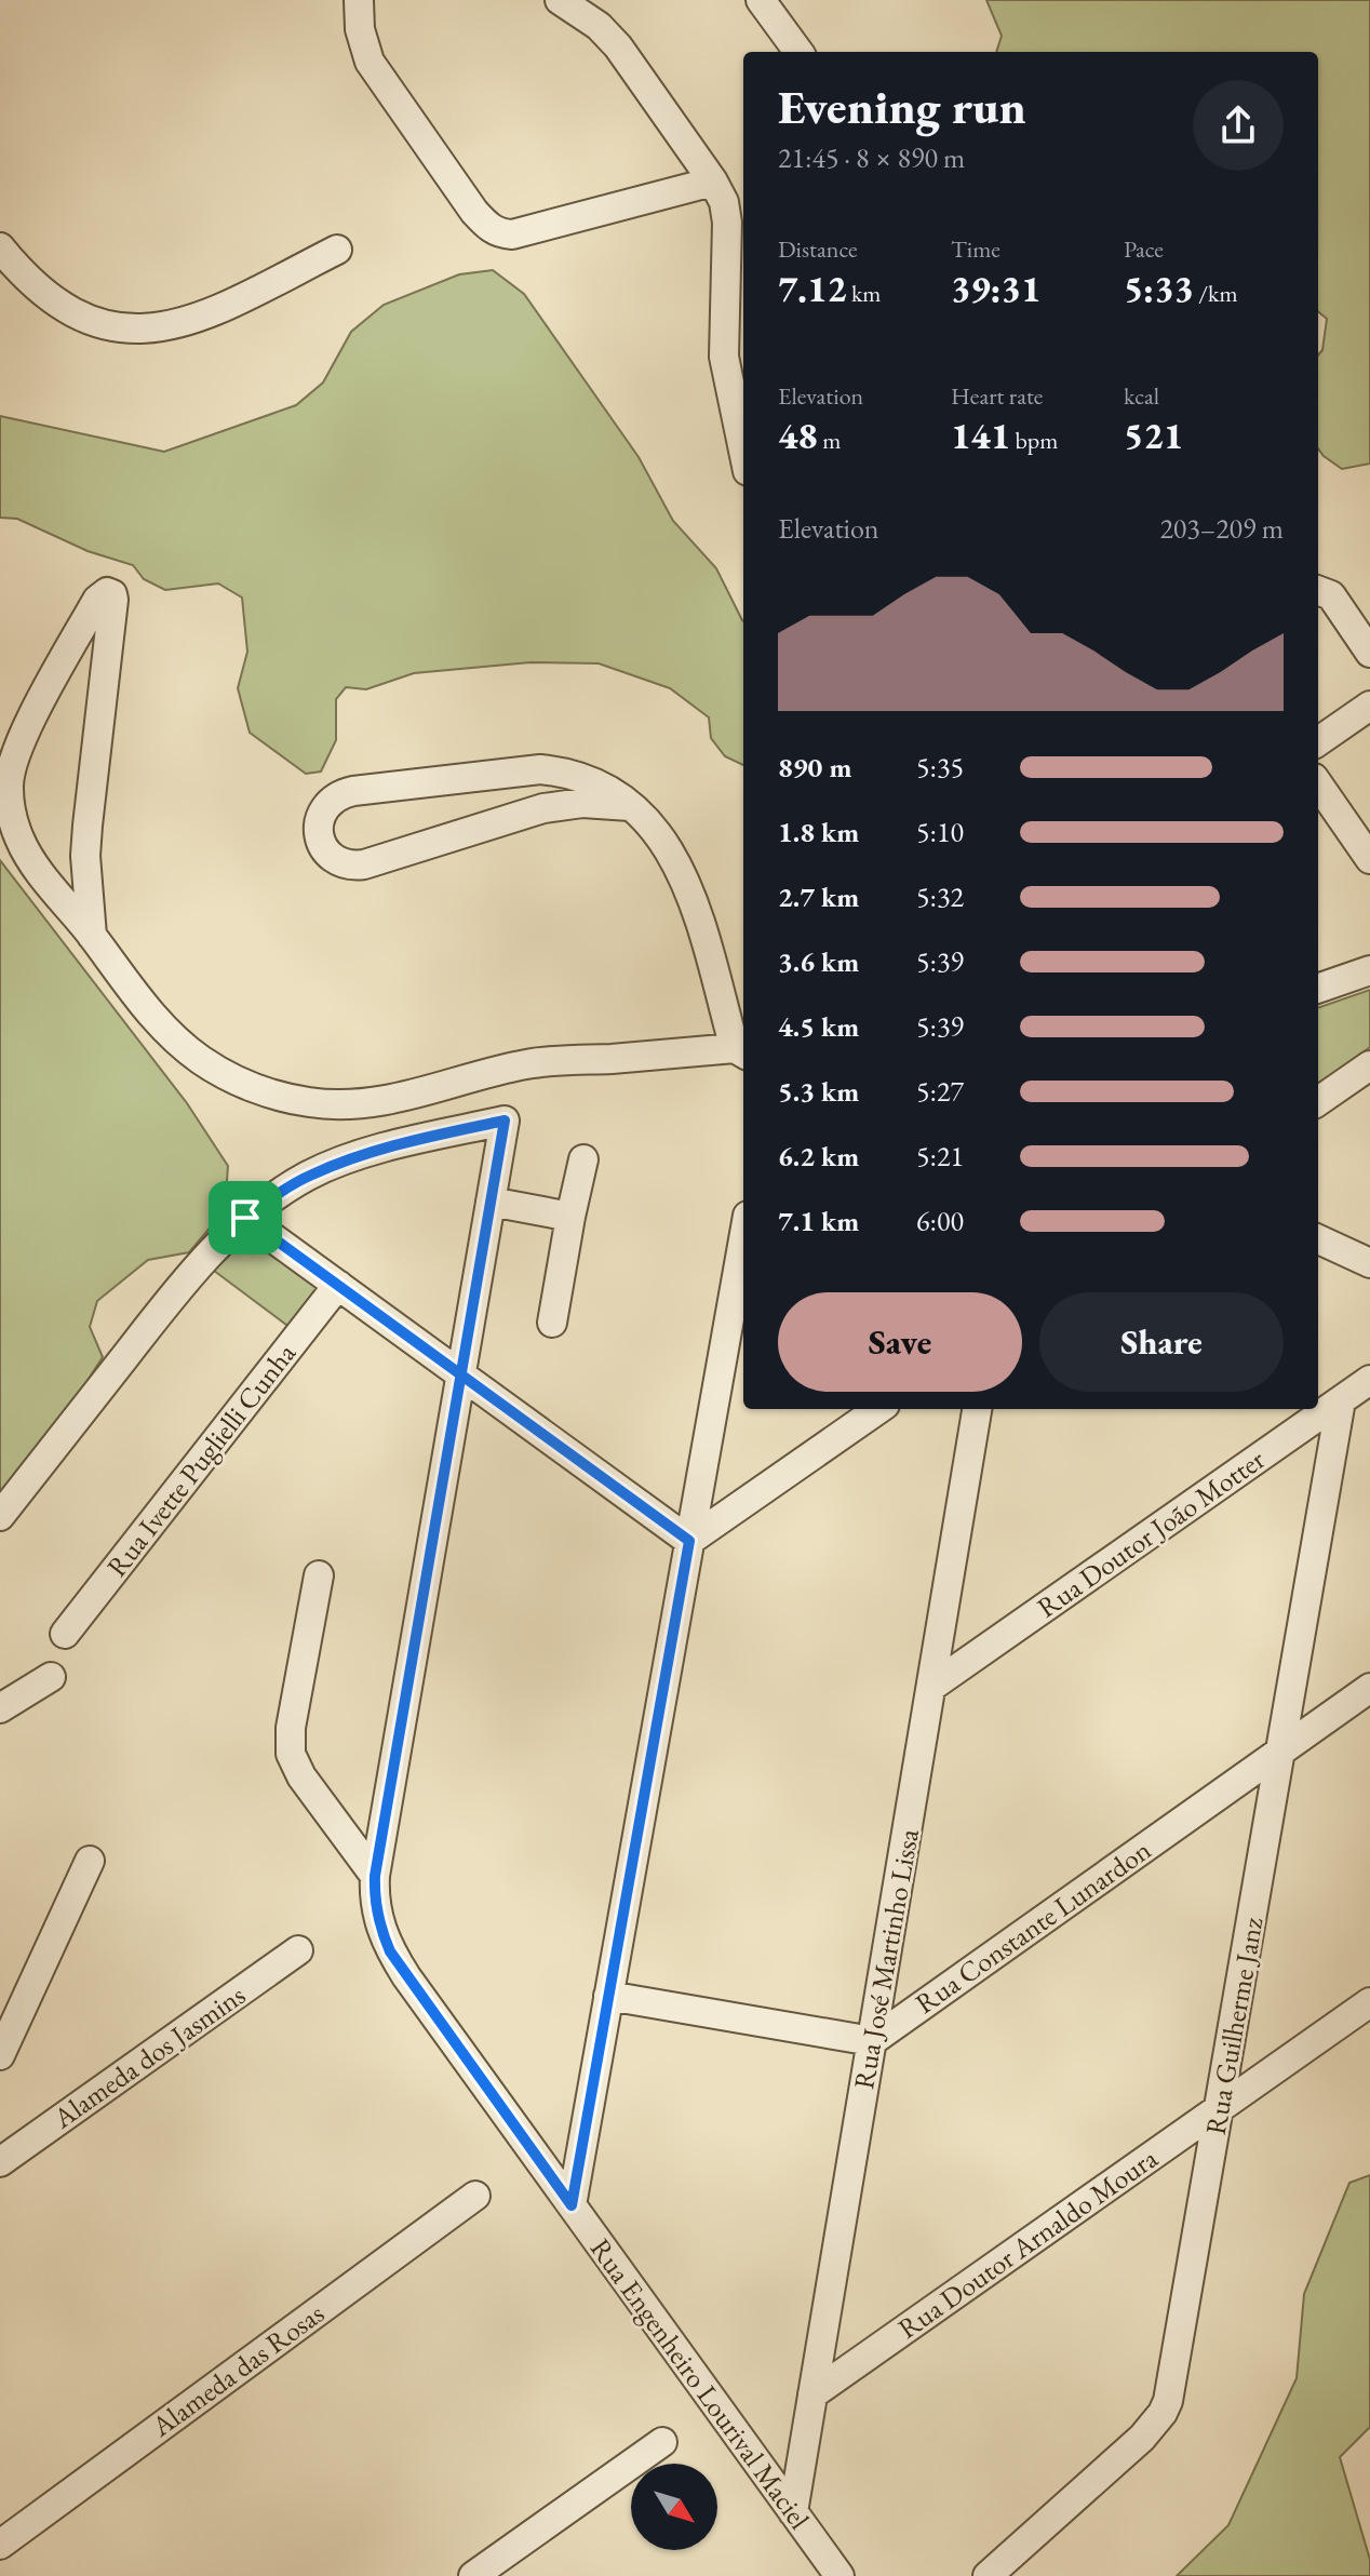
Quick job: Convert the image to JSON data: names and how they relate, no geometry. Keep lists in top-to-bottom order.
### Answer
{
  "streets": {
    "street": [
      "Rua Ivette Puglielli Cunha",
      "Rua Doutor João Motter",
      "Rua Constante Lunardon",
      "Rua José Martinho Lissa",
      "Rua Guilherme Janz",
      "Alameda dos Jasmins",
      "Rua Doutor Arnaldo Moura",
      "Alameda das Rosas",
      "Rua Engenheiro Lourival Maciel"
    ]
  },
  "crossings": [
    ["Rua Doutor João Motter", "Rua José Martinho Lissa"],
    ["Rua Doutor João Motter", "Rua Guilherme Janz"],
    ["Rua Constante Lunardon", "Rua José Martinho Lissa"],
    ["Rua Constante Lunardon", "Rua Guilherme Janz"],
    ["Rua José Martinho Lissa", "Rua Doutor Arnaldo Moura"],
    ["Rua José Martinho Lissa", "Rua Engenheiro Lourival Maciel"],
    ["Rua Guilherme Janz", "Rua Doutor Arnaldo Moura"]
  ],
  "north": "bottom right",
  "page": {
    "heading": ["Evening run", "21:45 · 8 × 890 m"],
    "stats": [
      ["Distance", "7.12 km"],
      ["Time", "39:31"],
      ["Pace", "5:33 /km"],
      ["Elevation", "48 m"],
      ["Heart rate", "141 bpm"],
      ["kcal", "521"]
    ],
    "chart": ["Elevation", "203–209 m"],
    "list": [
      {
        "name": "890 m",
        "note": "5:35"
      },
      {
        "name": "1.8 km",
        "note": "5:10"
      },
      {
        "name": "2.7 km",
        "note": "5:32"
      },
      {
        "name": "3.6 km",
        "note": "5:39"
      },
      {
        "name": "4.5 km",
        "note": "5:39"
      },
      {
        "name": "5.3 km",
        "note": "5:27"
      },
      {
        "name": "6.2 km",
        "note": "5:21"
      },
      {
        "name": "7.1 km",
        "note": "6:00"
      }
    ],
    "buttons": ["Save", "Share"]
  }
}
